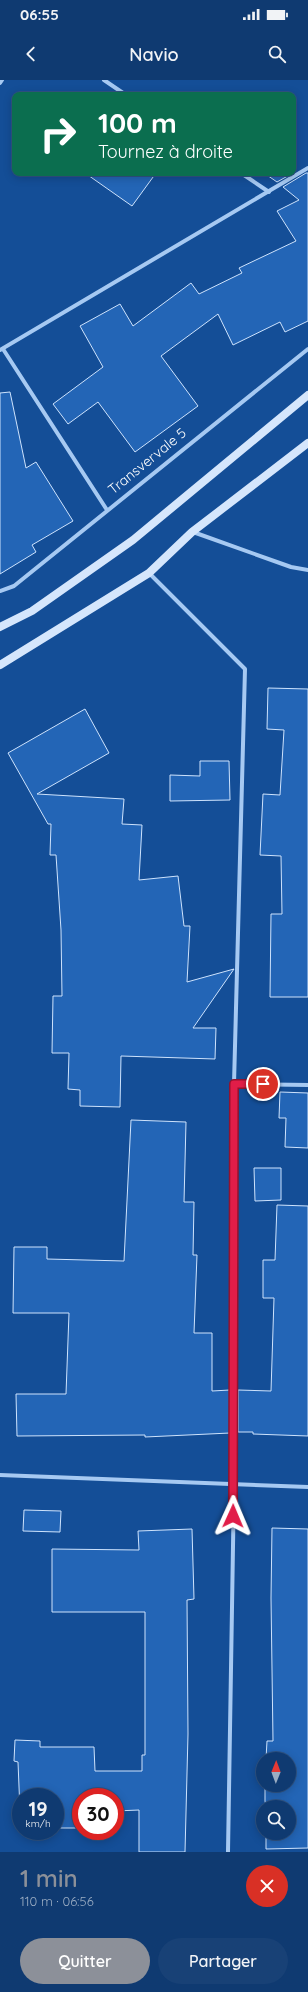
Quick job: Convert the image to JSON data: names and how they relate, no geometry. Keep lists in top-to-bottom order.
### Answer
{
  "streets": {
    "street": ["Transvervale 5"]
  },
  "north": "top",
  "page": {
    "status": "06:55",
    "header": "Navio",
    "turn": ["100 m", "Tournez à droite"],
    "speed": "19 km/h",
    "limit": "30",
    "heading": ["1 min", "110 m · 06:56"],
    "buttons": ["Quitter", "Partager"]
  }
}
